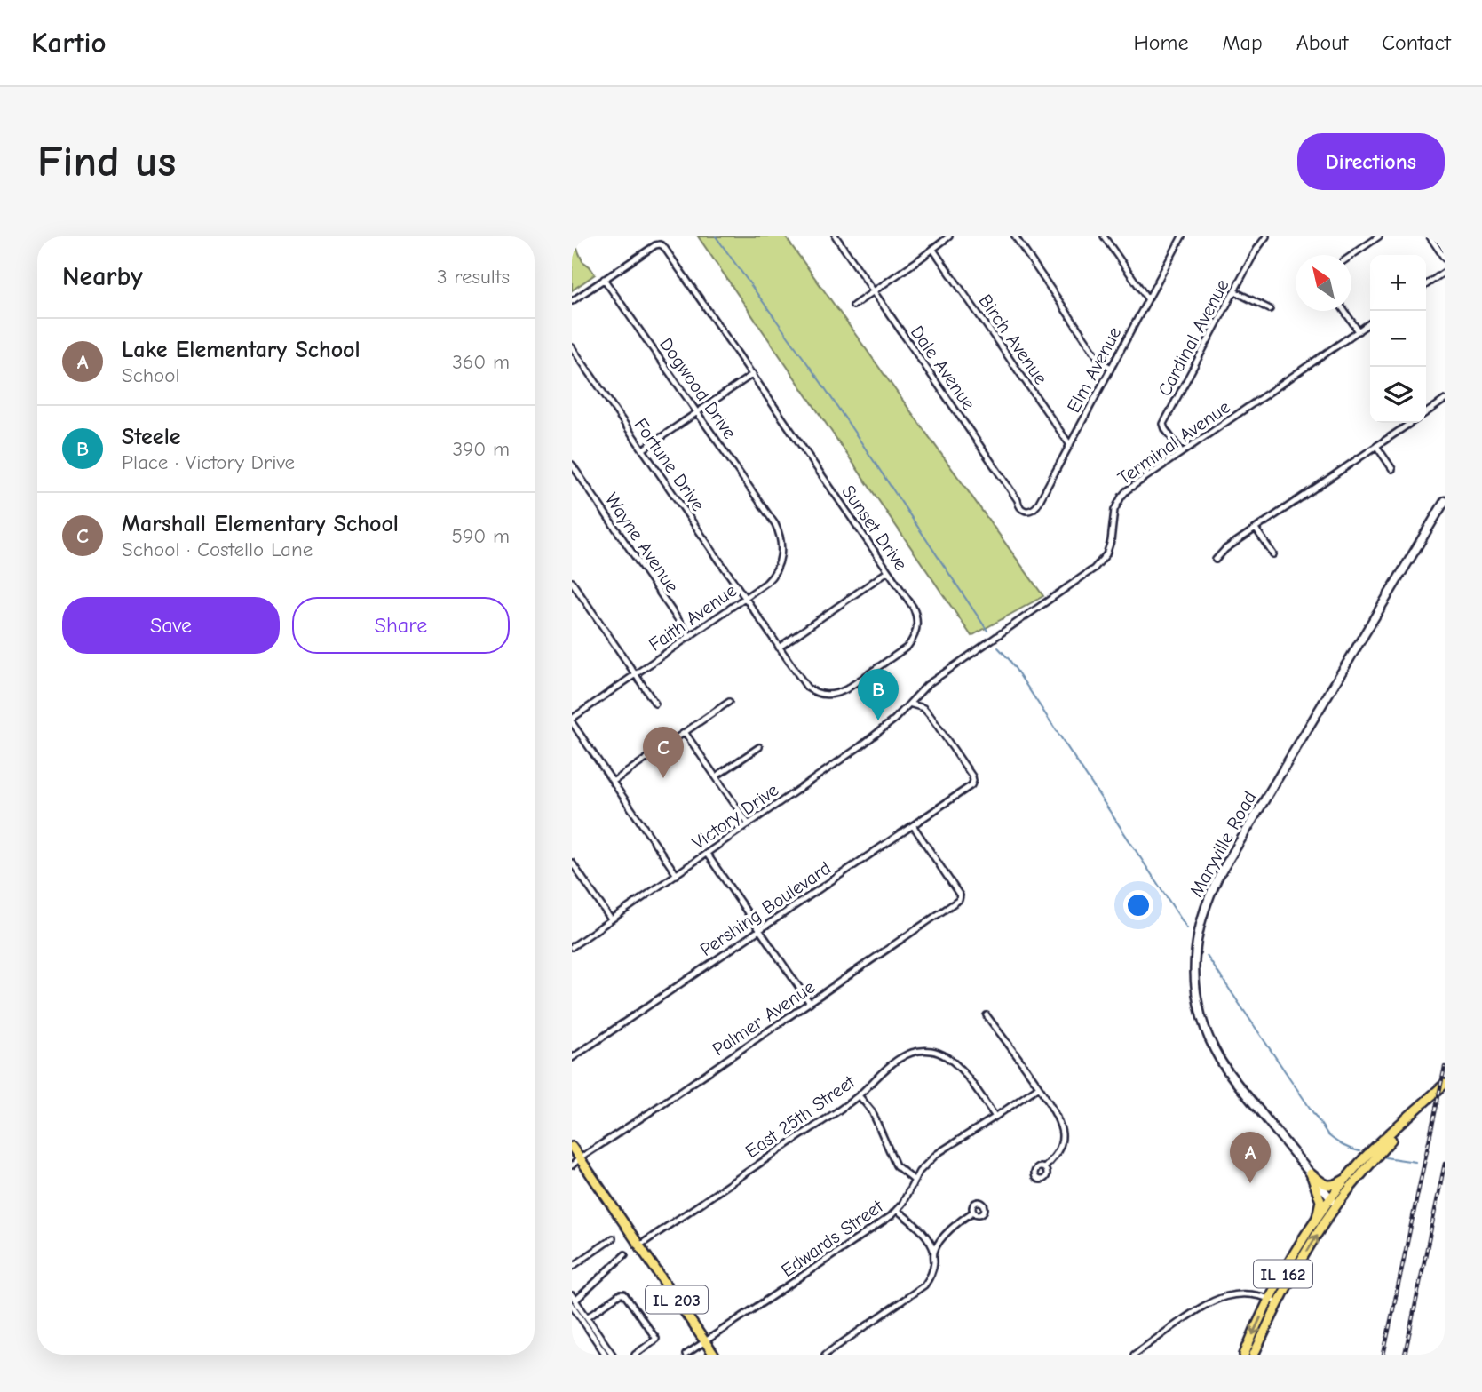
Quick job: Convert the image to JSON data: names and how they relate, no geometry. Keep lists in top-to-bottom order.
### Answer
{
  "streets": {
    "main road": ["Maryville Road", "IL 162", "IL 203"],
    "street": [
      "Cardinal Avenue",
      "Birch Avenue",
      "Dale Avenue",
      "Elm Avenue",
      "Dogwood Drive",
      "Terminal Avenue",
      "Fortune Drive",
      "Sunset Drive",
      "Wayne Avenue",
      "Faith Avenue",
      "Victory Drive",
      "Pershing Boulevard",
      "Palmer Avenue",
      "East 25th Street",
      "Edwards Street"
    ]
  },
  "crossings": [
    ["Cardinal Avenue", "Terminal Avenue"],
    ["Birch Avenue", "Elm Avenue"],
    ["Dale Avenue", "Elm Avenue"],
    ["Dogwood Drive", "Sunset Drive"],
    ["Dogwood Drive", "Faith Avenue"],
    ["Terminal Avenue", "Victory Drive"],
    ["Terminal Avenue", "Pershing Boulevard"],
    ["Fortune Drive", "Sunset Drive"],
    ["Fortune Drive", "Faith Avenue"],
    ["Sunset Drive", "Faith Avenue"],
    ["Wayne Avenue", "Faith Avenue"],
    ["Victory Drive", "Pershing Boulevard"],
    ["Maryville Road", "IL 162"],
    ["Pershing Boulevard", "Palmer Avenue"],
    ["Palmer Avenue", "IL 203"],
    ["East 25th Street", "Edwards Street"],
    ["East 25th Street", "IL 203"],
    ["Edwards Street", "IL 203"]
  ],
  "north": "top left",
  "page": {
    "header": "Kartio",
    "nav": [
      "Home",
      "Map",
      "About",
      "Contact"
    ],
    "buttons": [
      "Directions",
      ["Save", "Share"]
    ],
    "title": "Find us",
    "heading": ["Nearby", "3 results"],
    "map_buttons": ["+", "−"],
    "list": [
      {
        "mark": "A",
        "name": "Lake Elementary School",
        "note": "School",
        "value": "360 m"
      },
      {
        "mark": "B",
        "name": "Steele",
        "note": "Place · Victory Drive",
        "value": "390 m"
      },
      {
        "mark": "C",
        "name": "Marshall Elementary School",
        "note": "School · Costello Lane",
        "value": "590 m"
      }
    ],
    "pins": ["B", "C", "A"]
  }
}
